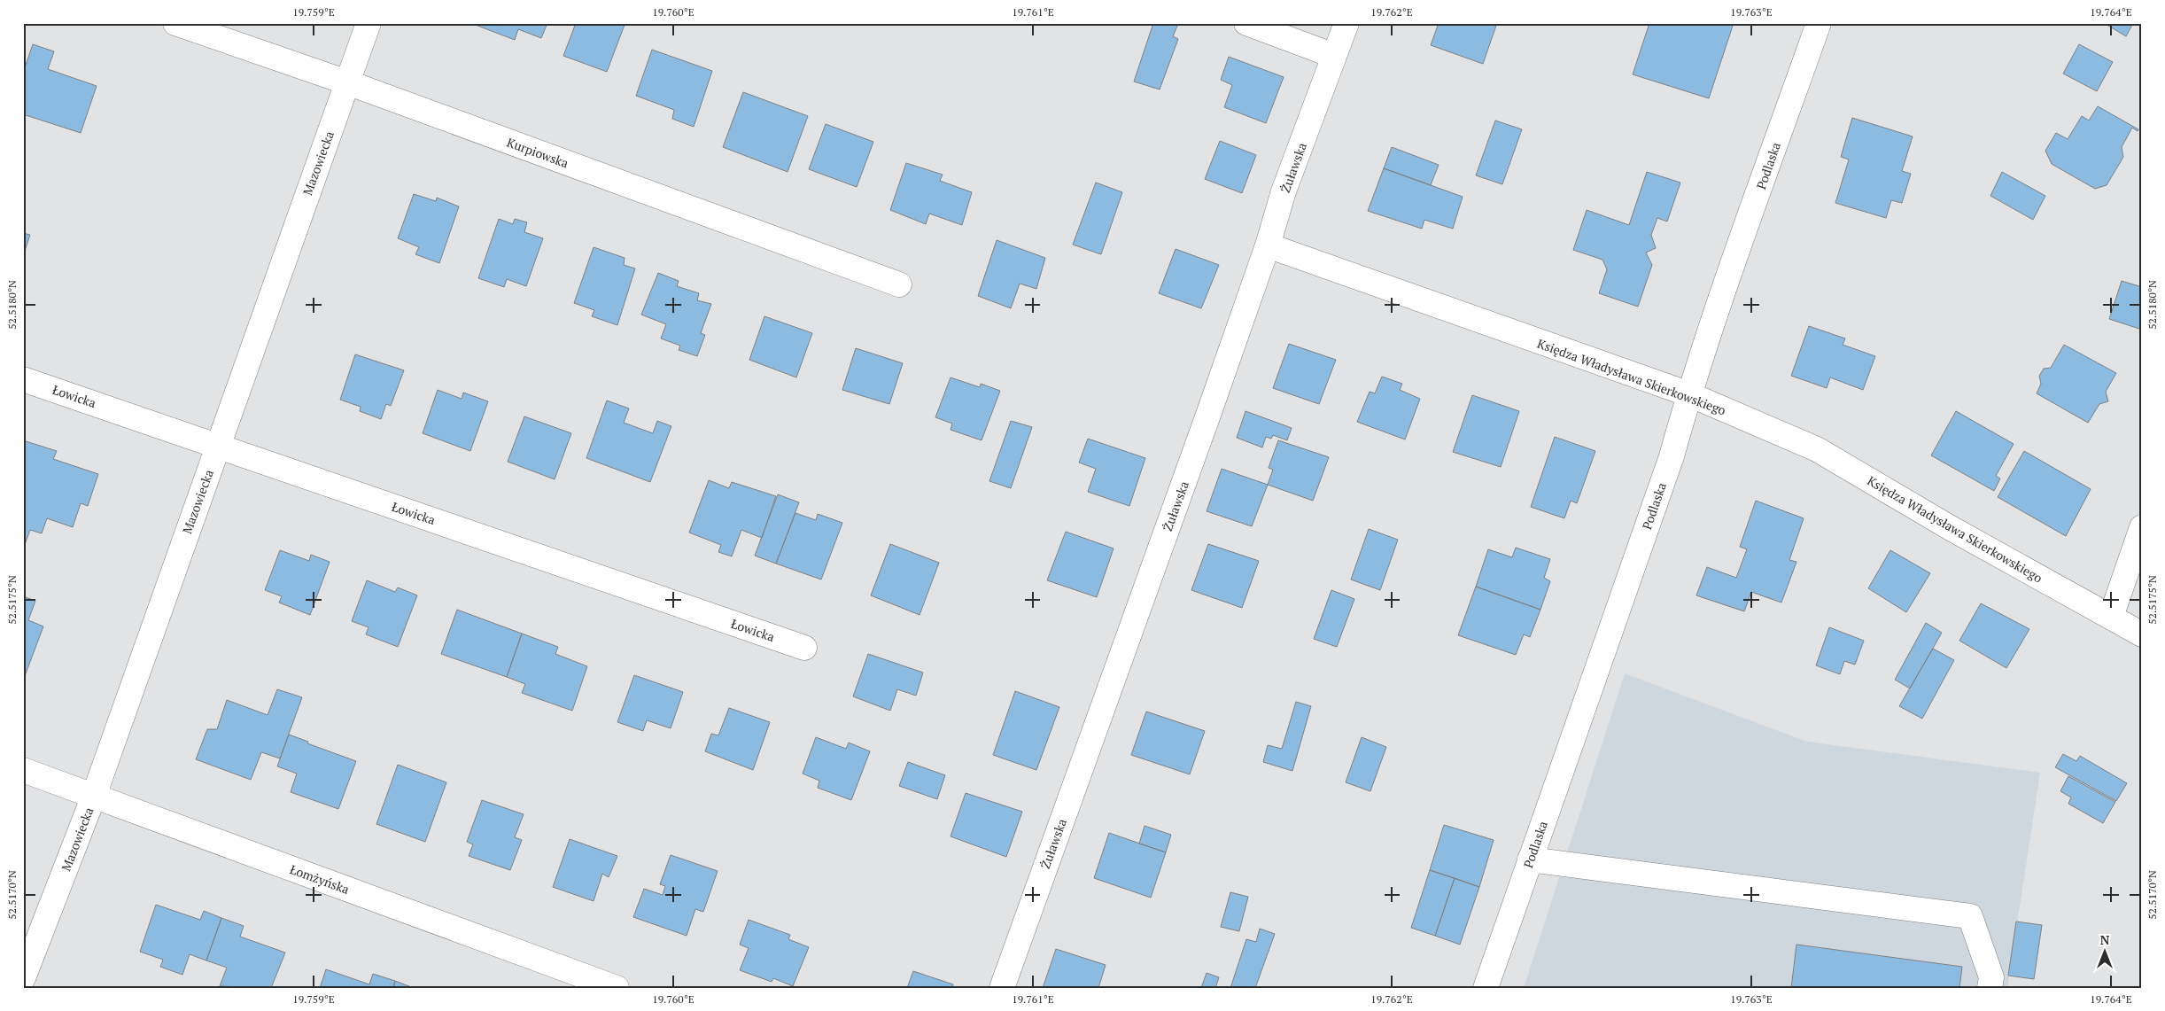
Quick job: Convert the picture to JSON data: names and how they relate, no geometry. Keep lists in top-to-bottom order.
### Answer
{
  "streets": {
    "street": [
      "Kurpiowska",
      "Mazowiecka",
      "Podlaska",
      "Żuławska",
      "Księdza Władysława Skierkowskiego",
      "Łowicka",
      "Łomżyńska"
    ]
  },
  "crossings": [
    ["Kurpiowska", "Mazowiecka"],
    ["Mazowiecka", "Łowicka"],
    ["Mazowiecka", "Łomżyńska"],
    ["Podlaska", "Księdza Władysława Skierkowskiego"],
    ["Żuławska", "Księdza Władysława Skierkowskiego"]
  ],
  "north": "top",
  "coordinates": [
    "19.759°E",
    "19.760°E",
    "19.761°E",
    "19.762°E",
    "19.763°E",
    "19.764°E",
    "52.5180°N",
    "52.5175°N",
    "52.5170°N"
  ]
}
